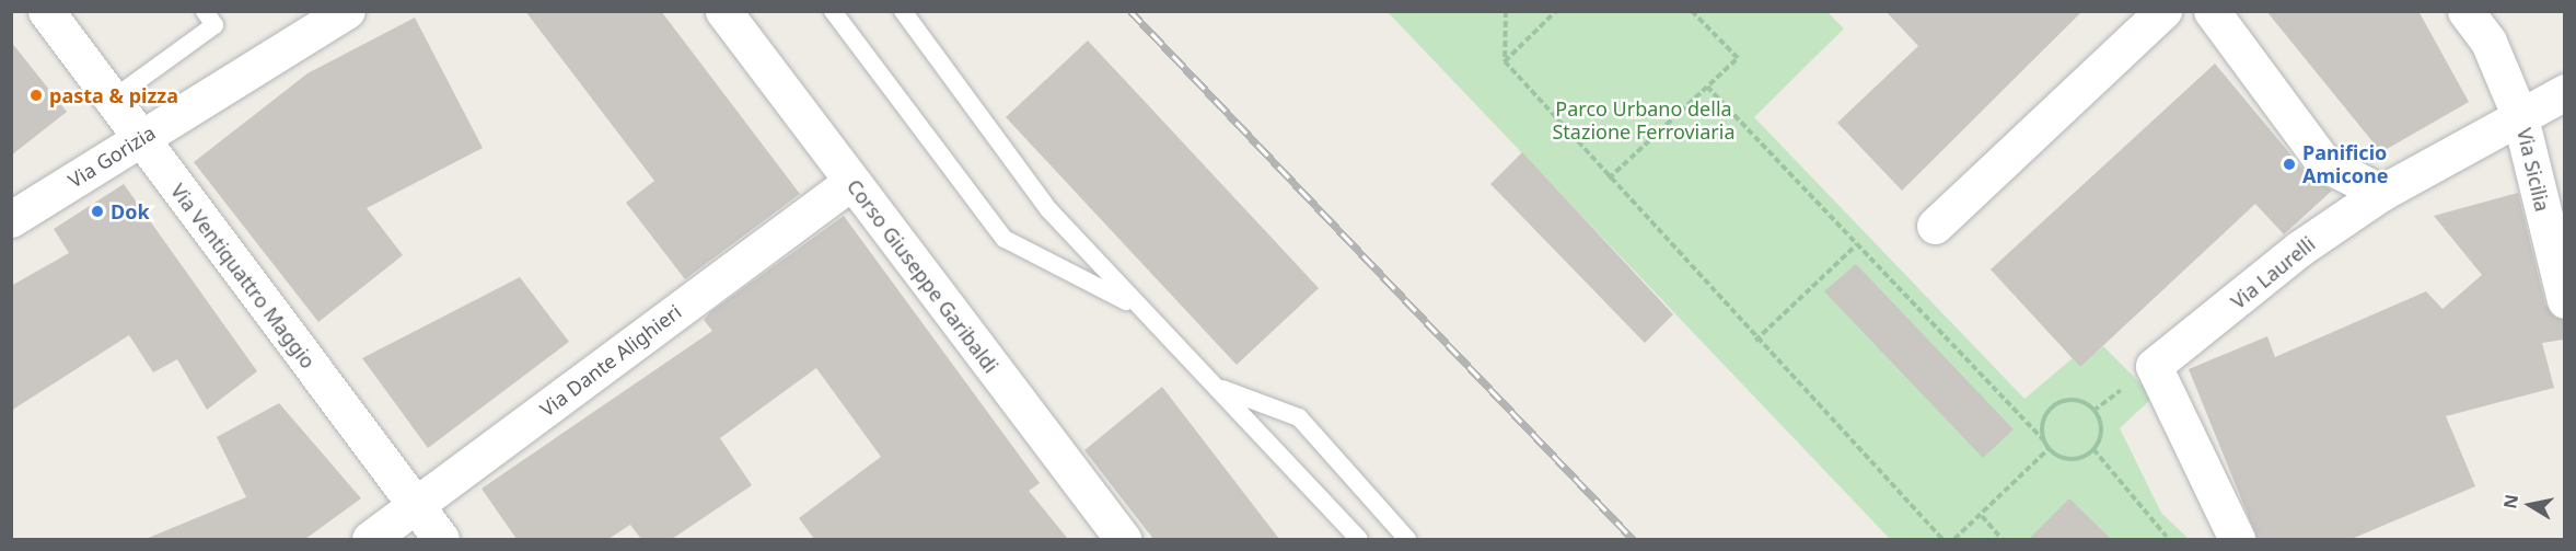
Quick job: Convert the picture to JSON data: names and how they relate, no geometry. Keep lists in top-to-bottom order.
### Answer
{
  "streets": {
    "street": [
      "Via Gorizia",
      "Via Sicilia",
      "Via Laurelli",
      "Via Ventiquattro Maggio",
      "Corso Giuseppe Garibaldi",
      "Via Dante Alighieri"
    ]
  },
  "crossings": [
    ["Via Gorizia", "Via Ventiquattro Maggio"],
    ["Via Sicilia", "Via Laurelli"],
    ["Via Ventiquattro Maggio", "Via Dante Alighieri"],
    ["Corso Giuseppe Garibaldi", "Via Dante Alighieri"]
  ],
  "parks": ["Parco Urbano della Stazione Ferroviaria"],
  "places": ["pasta & pizza", "Panificio Amicone", "Dok"],
  "north": "left"
}
